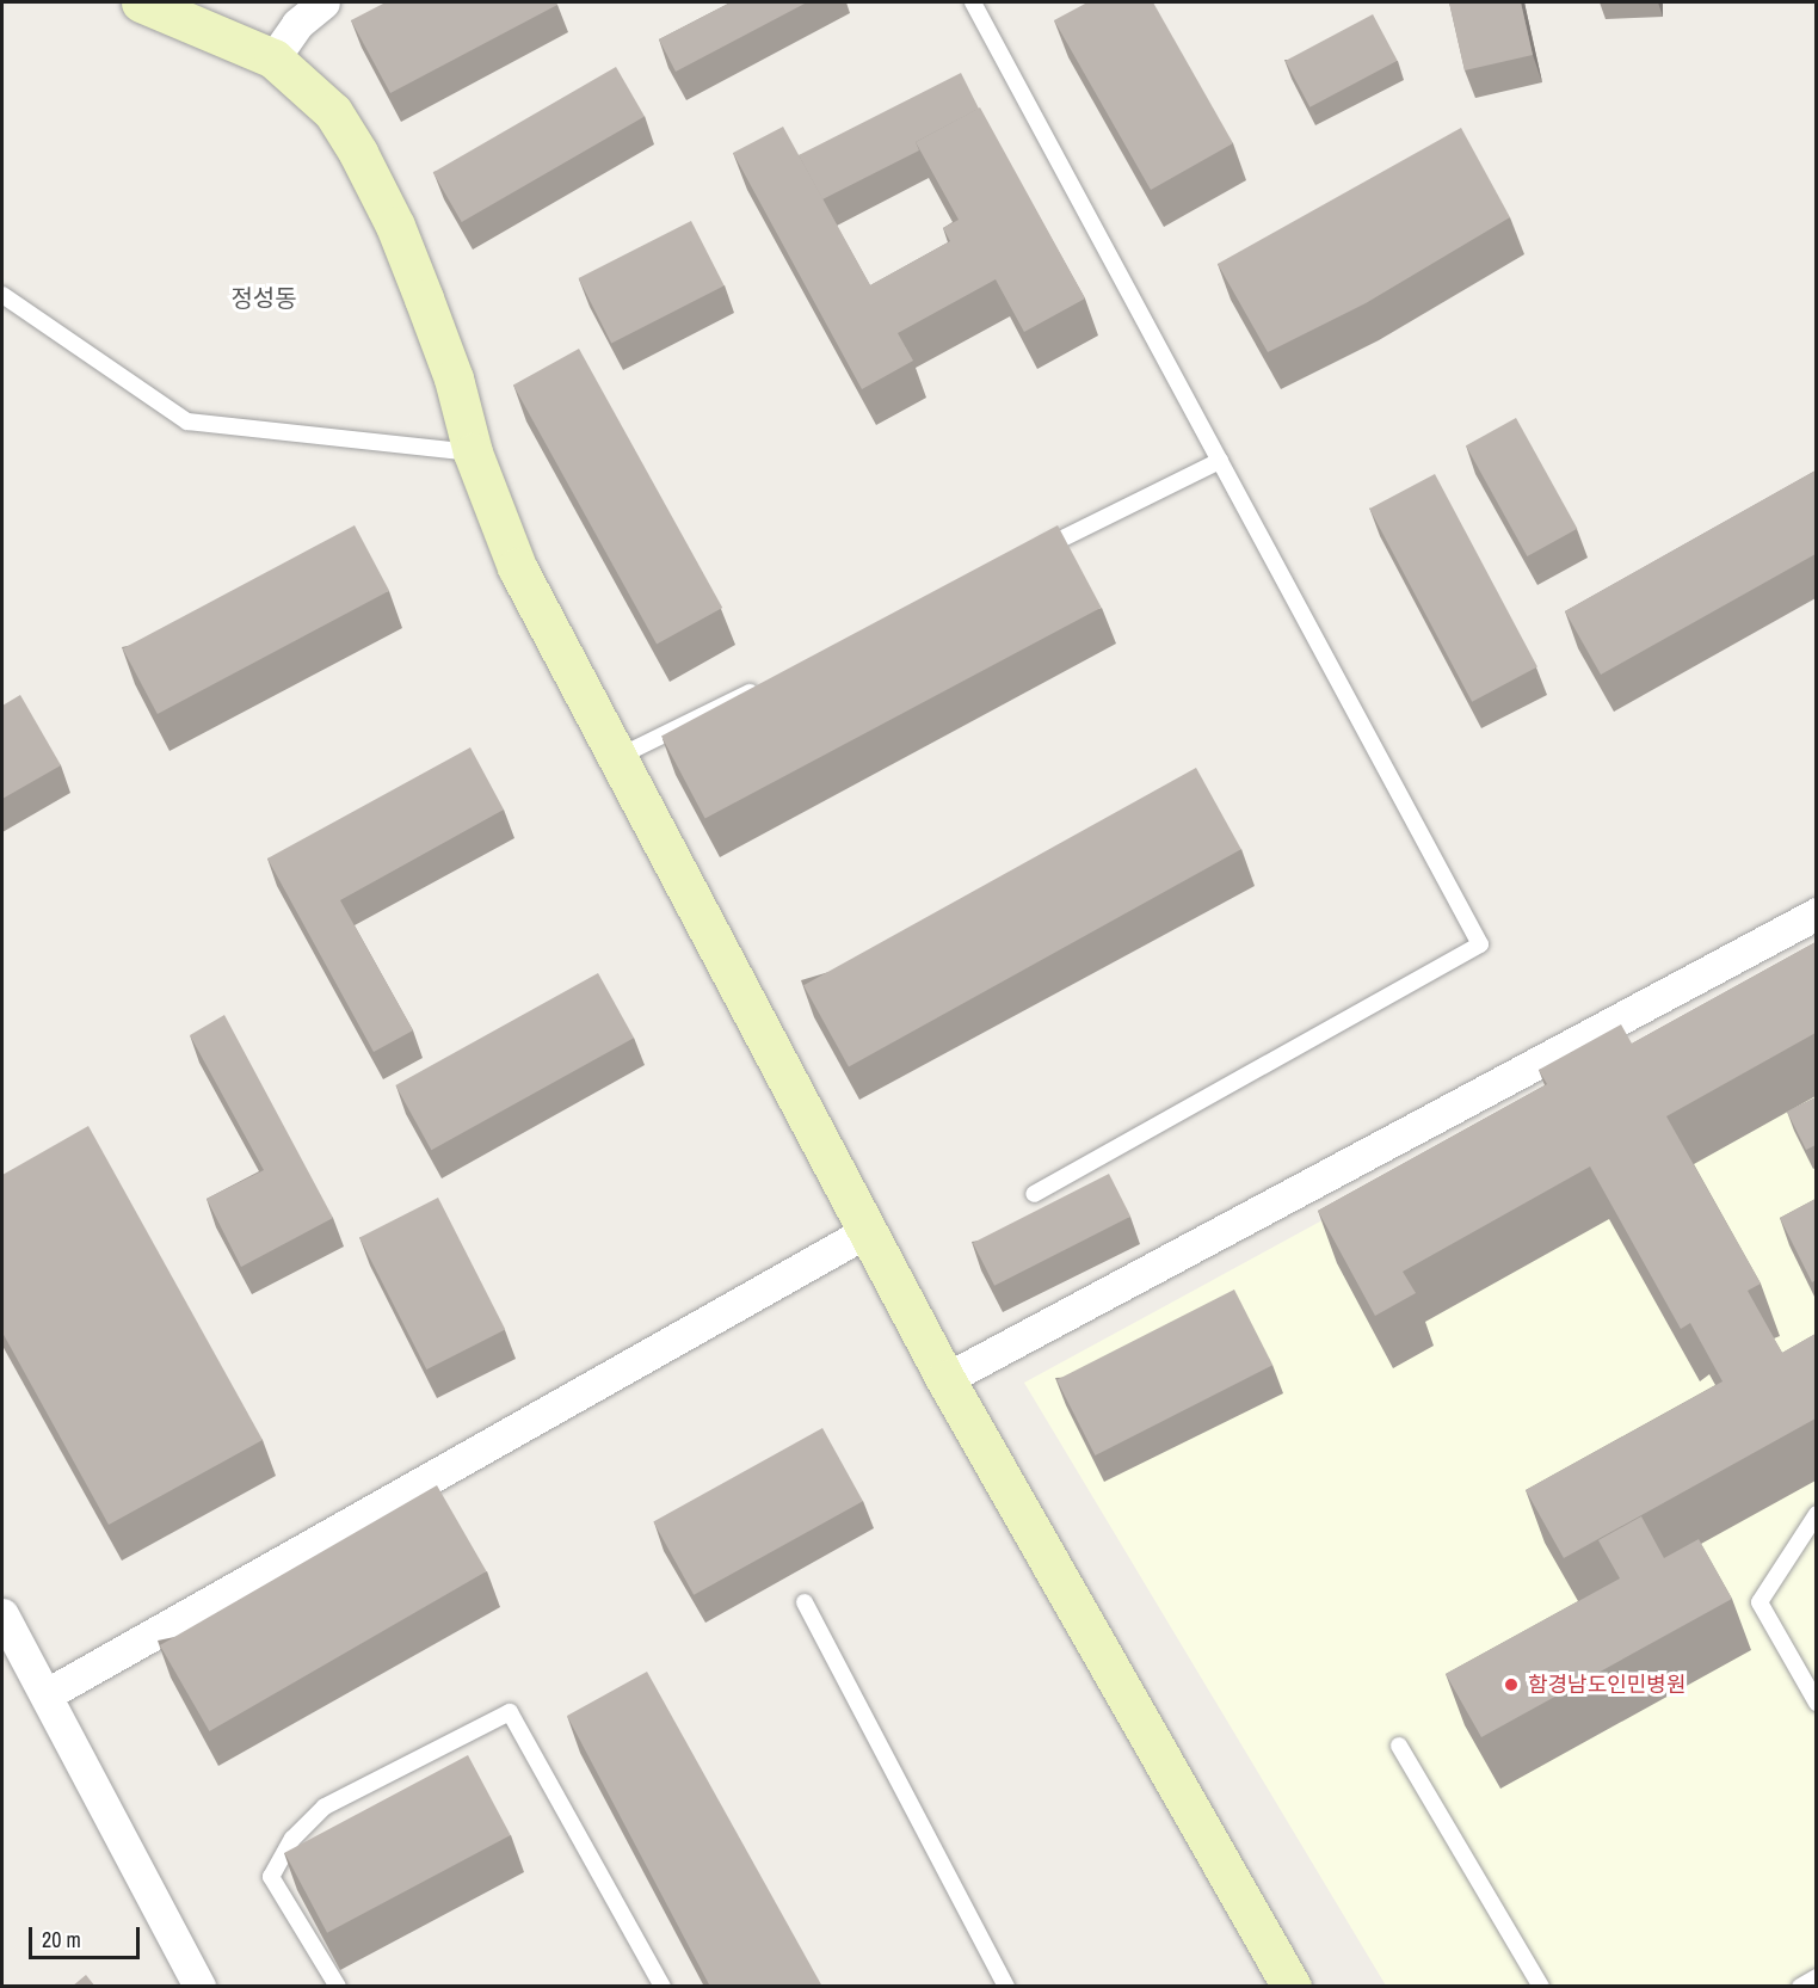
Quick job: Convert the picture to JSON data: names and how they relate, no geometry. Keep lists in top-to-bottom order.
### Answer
{
  "districts": ["정성동"],
  "places": ["함경남도인민병원"],
  "scale_bar": "20 m"
}
